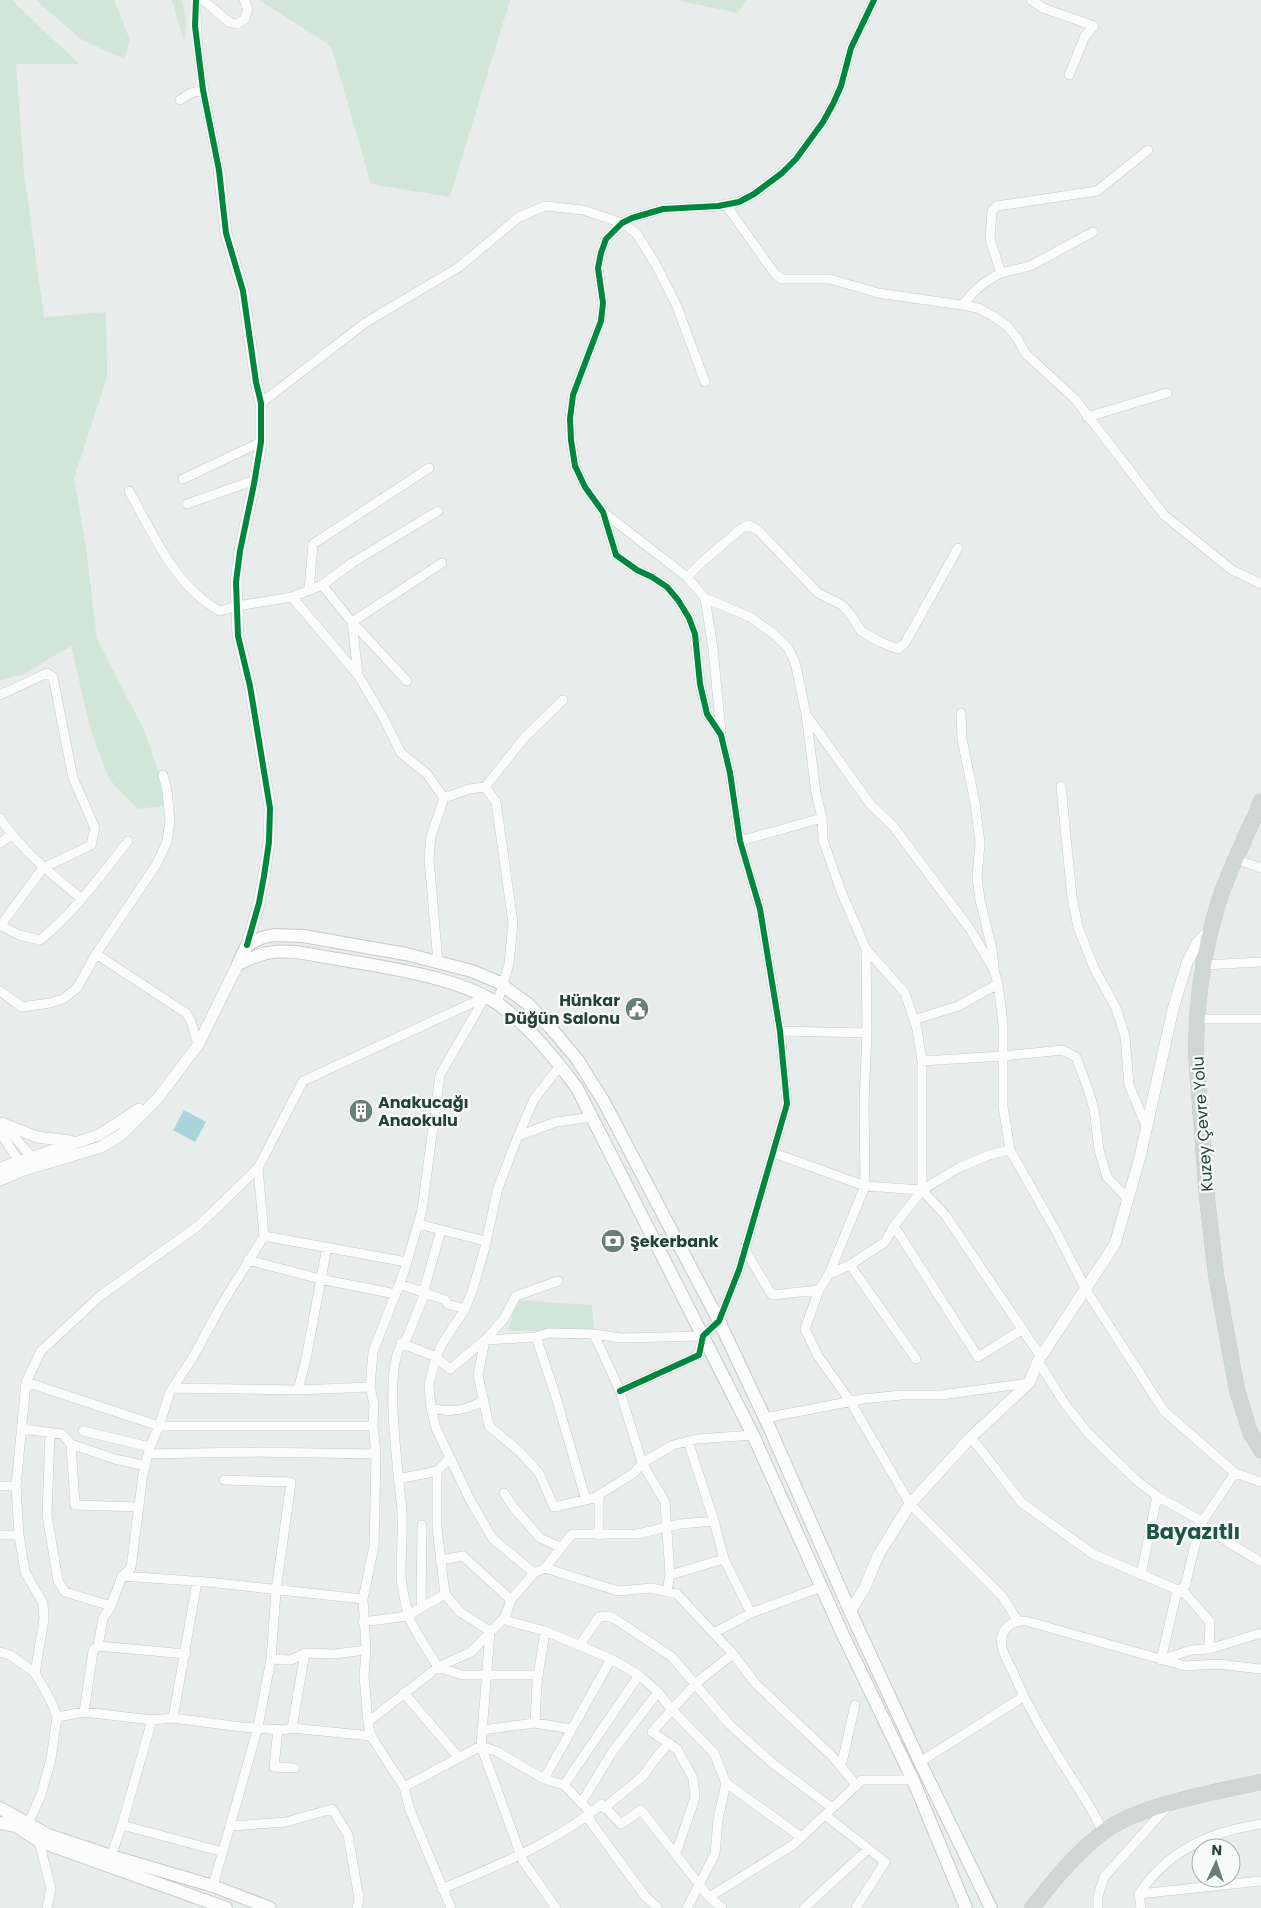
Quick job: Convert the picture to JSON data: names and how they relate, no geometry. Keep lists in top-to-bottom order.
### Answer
{
  "streets": {
    "main road": ["Kuzey Çevre Yolu"]
  },
  "districts": ["Bayazıtlı"],
  "places": {
    "public building": ["Hünkar Düğün Salonu"],
    "building": ["Anakucağı Anaokulu"],
    "bank": ["Şekerbank"]
  },
  "north": "top"
}
